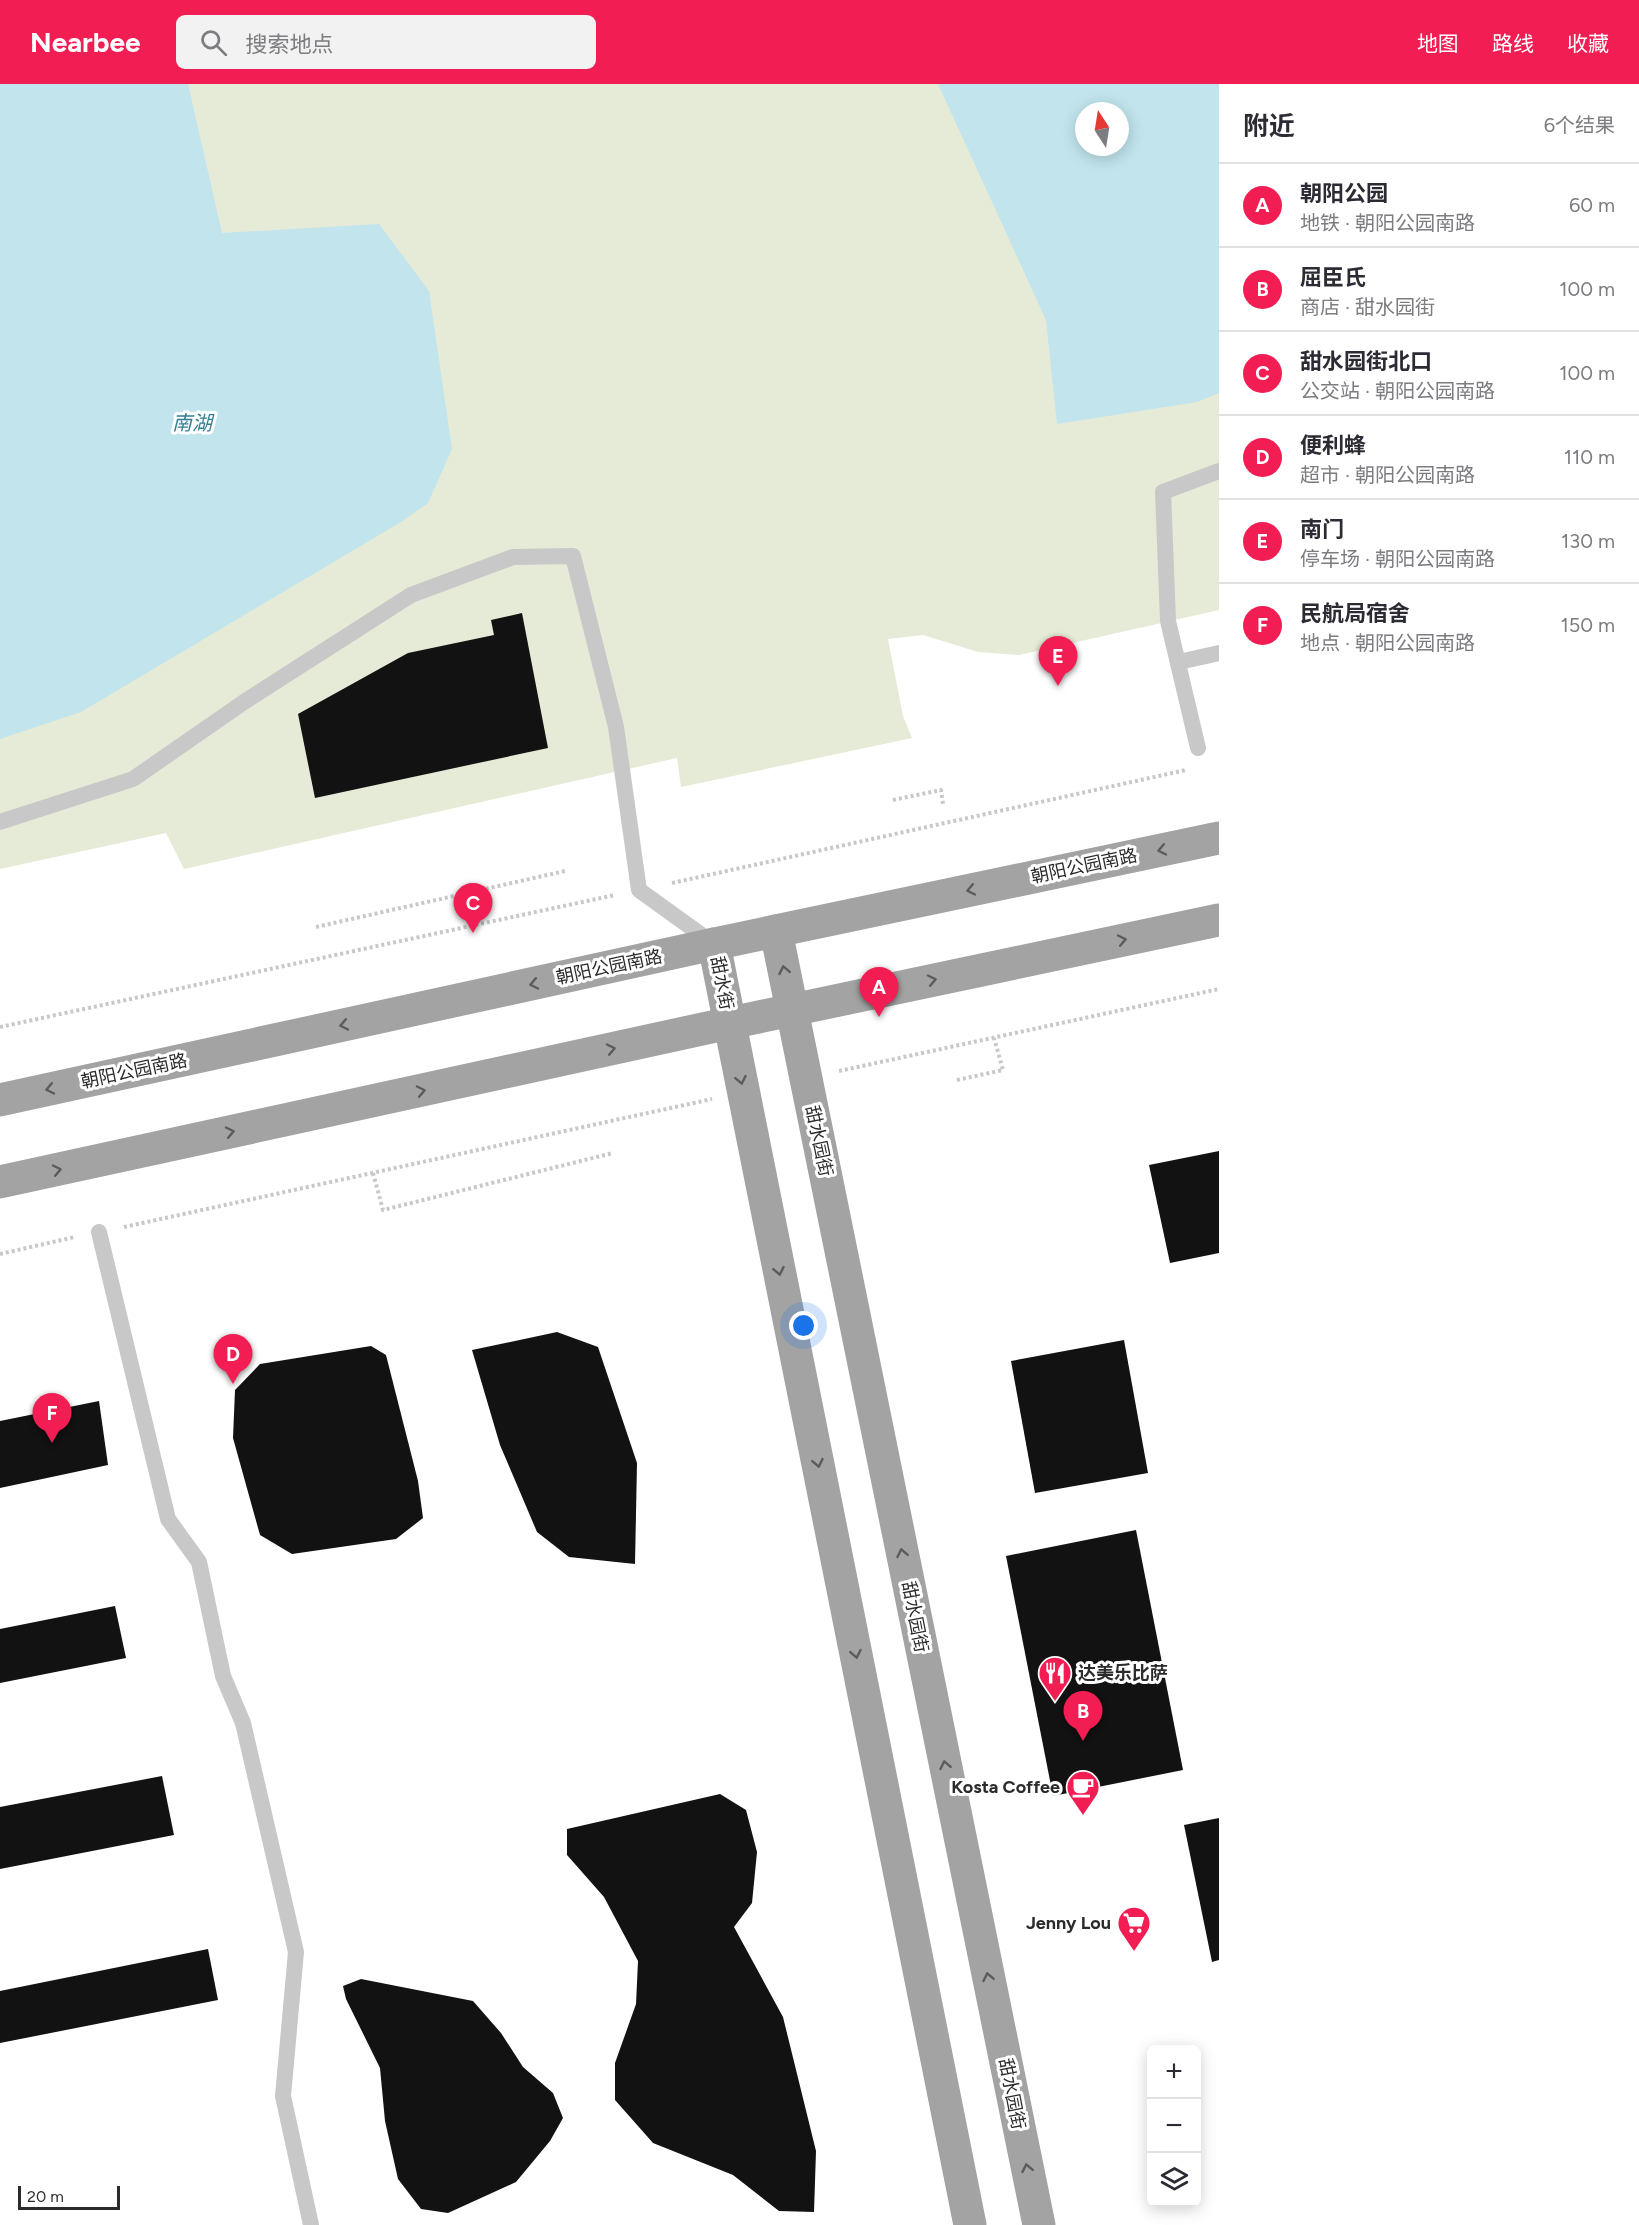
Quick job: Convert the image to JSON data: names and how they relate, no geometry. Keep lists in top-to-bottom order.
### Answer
{
  "streets": {
    "main road": ["朝阳公园南路", "甜水街", "甜水园街"]
  },
  "crossings": [
    ["朝阳公园南路", "甜水街"],
    ["朝阳公园南路", "甜水园街"]
  ],
  "water": ["南湖"],
  "places": {
    "restaurant": ["达美乐比萨"],
    "cafe": ["Kosta Coffee"],
    "supermarket": ["Jenny Lou"]
  },
  "scale_bar": "20 m",
  "north": "top",
  "page": {
    "header": "Nearbee",
    "search": "搜索地点",
    "nav": ["地图", "路线", "收藏"],
    "heading": ["附近", "6个结果"],
    "list": [
      {
        "mark": "A",
        "name": "朝阳公园",
        "note": "地铁 · 朝阳公园南路",
        "value": "60 m"
      },
      {
        "mark": "B",
        "name": "屈臣氏",
        "note": "商店 · 甜水园街",
        "value": "100 m"
      },
      {
        "mark": "C",
        "name": "甜水园街北口",
        "note": "公交站 · 朝阳公园南路",
        "value": "100 m"
      },
      {
        "mark": "D",
        "name": "便利蜂",
        "note": "超市 · 朝阳公园南路",
        "value": "110 m"
      },
      {
        "mark": "E",
        "name": "南门",
        "note": "停车场 · 朝阳公园南路",
        "value": "130 m"
      },
      {
        "mark": "F",
        "name": "民航局宿舍",
        "note": "地点 · 朝阳公园南路",
        "value": "150 m"
      }
    ],
    "pins": [
      "E",
      "C",
      "A",
      "D",
      "F",
      "B"
    ],
    "map_buttons": ["+", "−"],
    "scale": "20 m"
  }
}
